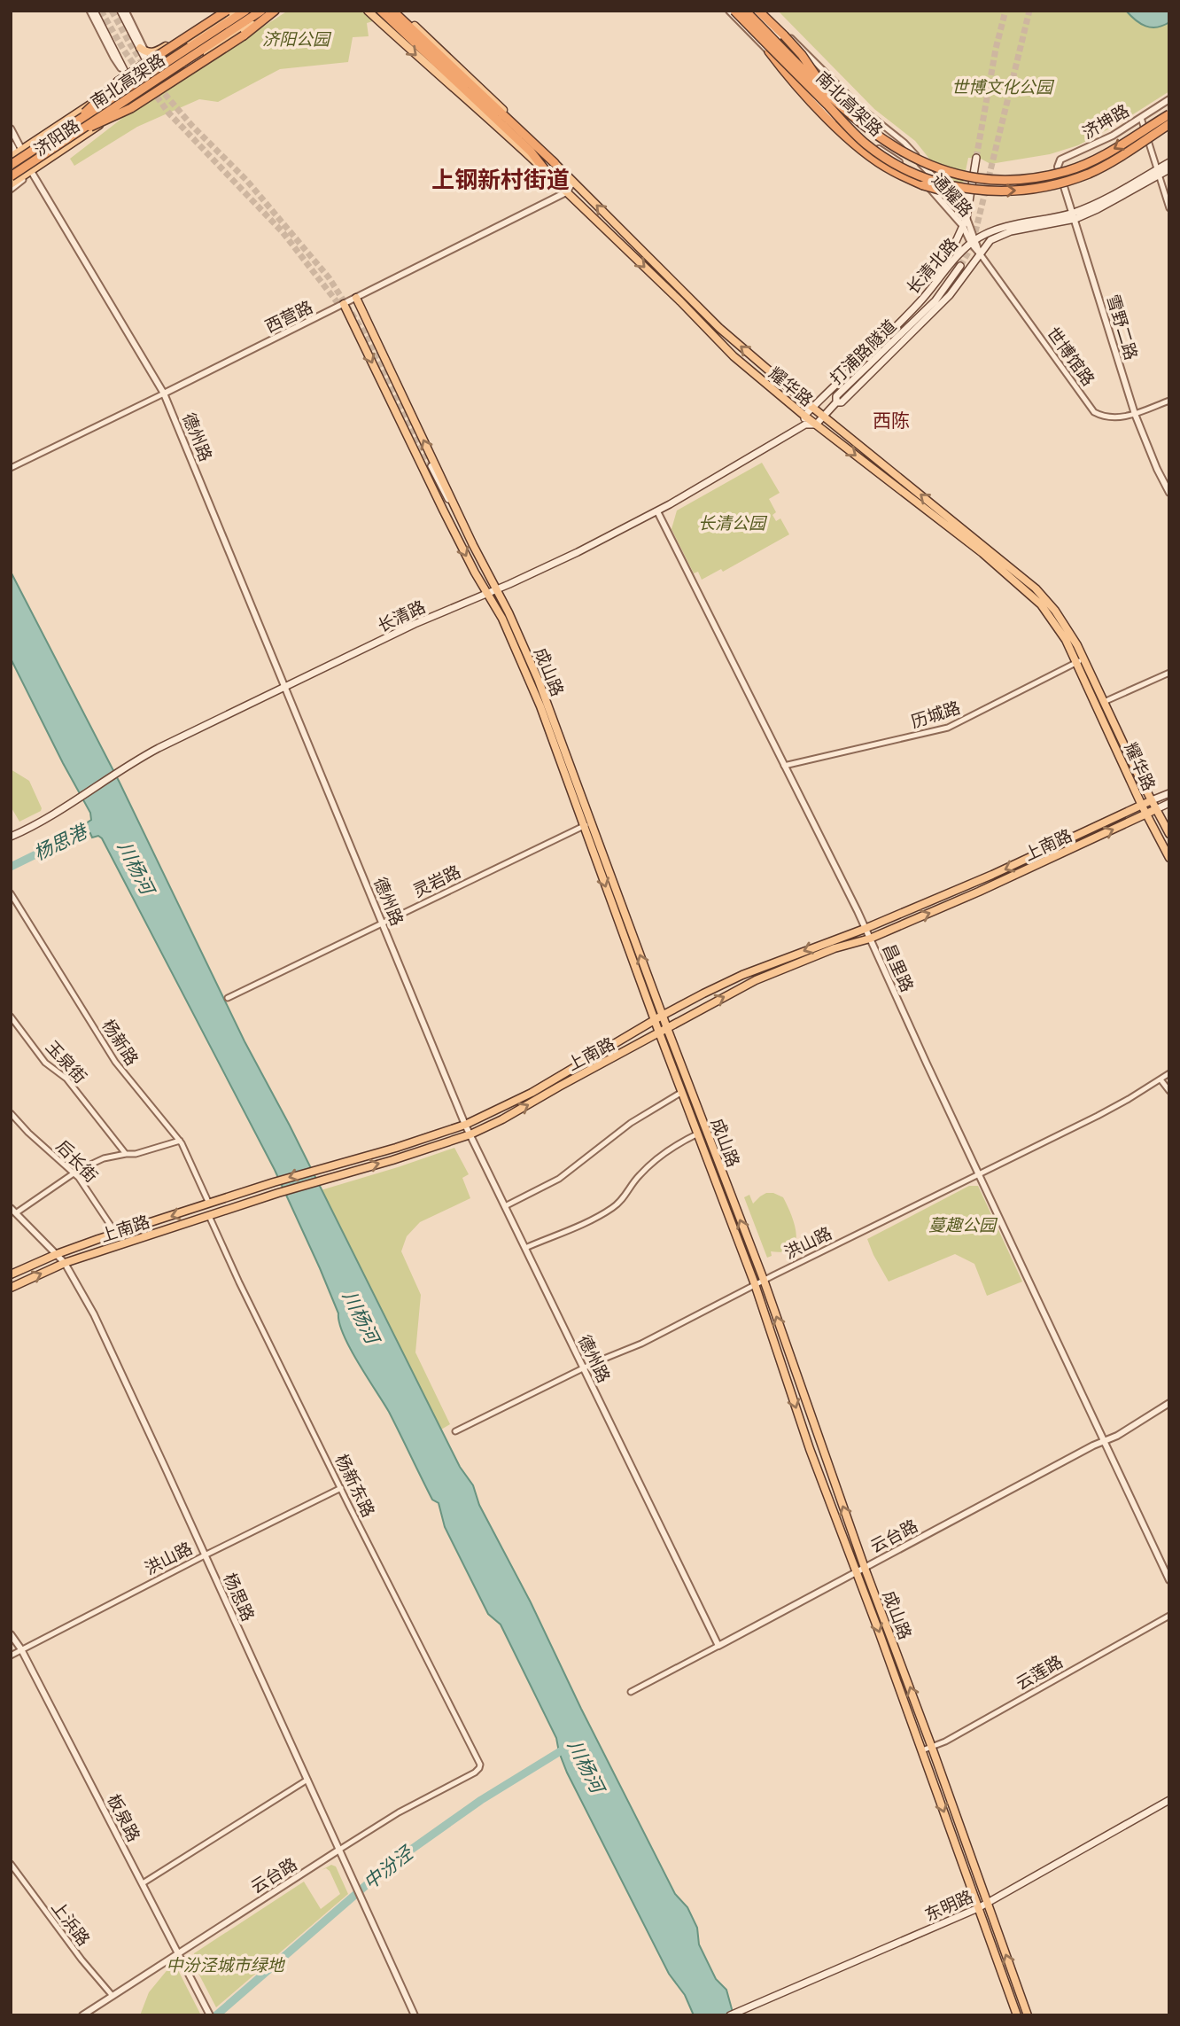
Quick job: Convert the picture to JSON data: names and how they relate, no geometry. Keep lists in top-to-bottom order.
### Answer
{
  "streets": {
    "highway": ["南北高架路"],
    "main road": [
      "济阳路",
      "长清北路",
      "打浦路隧道",
      "耀华路",
      "长清路",
      "成山路",
      "上南路",
      "东明路"
    ],
    "street": [
      "济坤路",
      "通耀路",
      "西营路",
      "雪野二路",
      "世博馆路",
      "德州路",
      "历城路",
      "灵岩路",
      "昌里路",
      "杨新路",
      "玉泉街",
      "后长街",
      "洪山路",
      "杨新东路",
      "云台路",
      "杨思路",
      "云莲路",
      "板泉路",
      "上浜路"
    ]
  },
  "crossings": [
    ["济坤路", "雪野二路"],
    ["济阳路", "德州路"],
    ["通耀路", "长清北路"],
    ["通耀路", "世博馆路"],
    ["长清北路", "雪野二路"],
    ["长清北路", "打浦路隧道"],
    ["长清北路", "世博馆路"],
    ["长清北路", "耀华路"],
    ["西营路", "耀华路"],
    ["西营路", "德州路"],
    ["西营路", "成山路"],
    ["雪野二路", "世博馆路"],
    ["耀华路", "长清路"],
    ["耀华路", "历城路"],
    ["耀华路", "上南路"],
    ["德州路", "长清路"],
    ["德州路", "上南路"],
    ["德州路", "灵岩路"],
    ["德州路", "洪山路"],
    ["德州路", "云台路"],
    ["长清路", "成山路"],
    ["长清路", "昌里路"],
    ["成山路", "上南路"],
    ["成山路", "灵岩路"],
    ["成山路", "洪山路"],
    ["成山路", "云台路"],
    ["成山路", "云莲路"],
    ["成山路", "东明路"],
    ["历城路", "昌里路"],
    ["上南路", "昌里路"],
    ["上南路", "杨新路"],
    ["上南路", "后长街"],
    ["上南路", "杨新东路"],
    ["上南路", "杨思路"],
    ["昌里路", "洪山路"],
    ["昌里路", "云台路"],
    ["洪山路", "杨新东路"],
    ["洪山路", "杨思路"],
    ["洪山路", "板泉路"],
    ["杨新东路", "云台路"],
    ["云台路", "杨思路"],
    ["云台路", "板泉路"],
    ["云台路", "上浜路"]
  ],
  "districts": ["上钢新村街道", "西陈"],
  "water": ["杨思港", "川杨河", "中汾泾"],
  "parks": [
    "济阳公园",
    "世博文化公园",
    "长清公园",
    "蔓趣公园",
    "中汾泾城市绿地"
  ]
}
